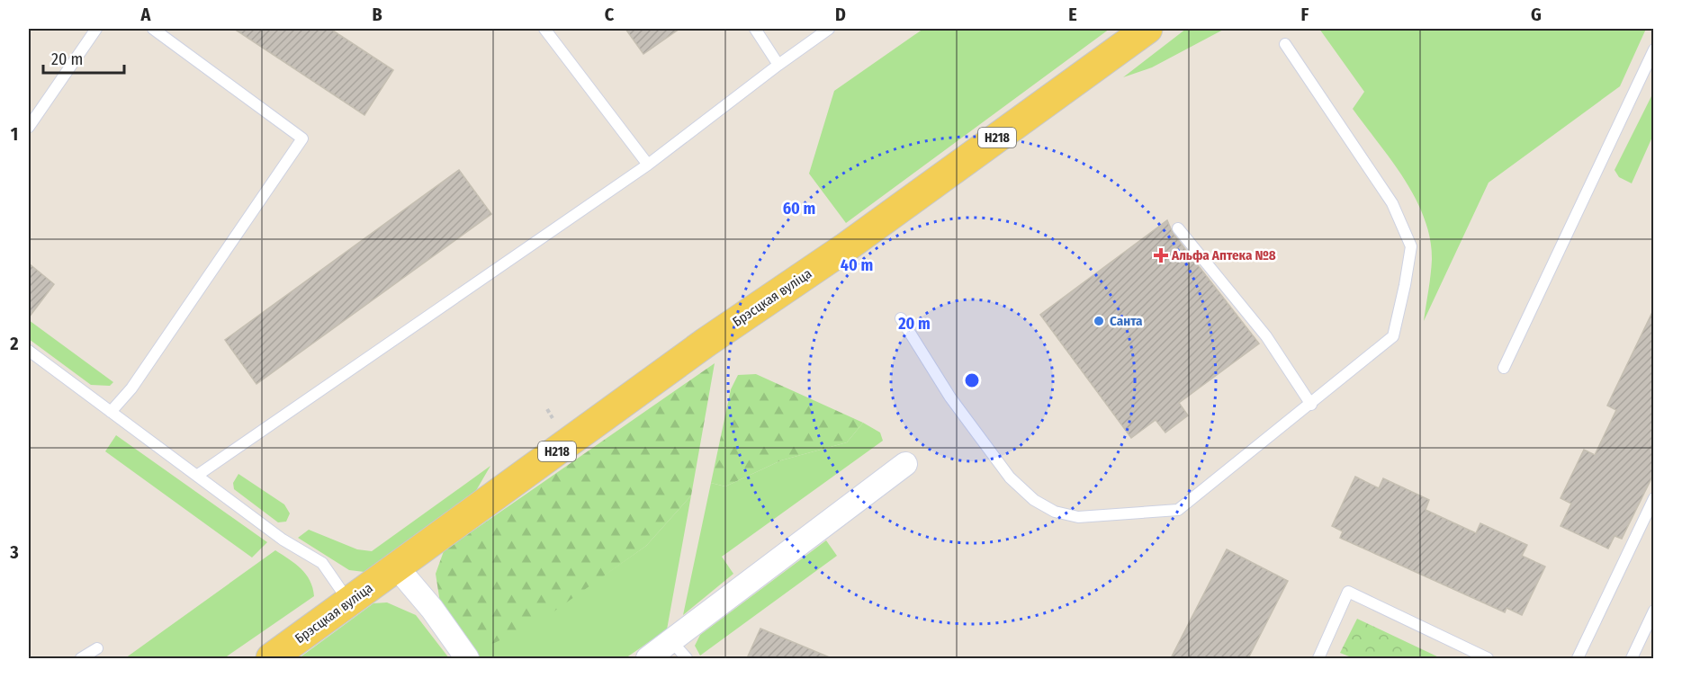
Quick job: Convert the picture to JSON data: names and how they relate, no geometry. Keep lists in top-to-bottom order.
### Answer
{
  "streets": {
    "main road": ["Н218", "Брэсцкая вуліца"]
  },
  "places": {
    "health": ["Альфа Аптека №8"],
    "other": ["Санта"]
  },
  "scale_bar": "20 m",
  "grid": {
    "columns": [
      "A",
      "B",
      "C",
      "D",
      "E",
      "F",
      "G"
    ],
    "rows": ["1", "2", "3"]
  },
  "rings": ["60 m", "40 m", "20 m"]
}
